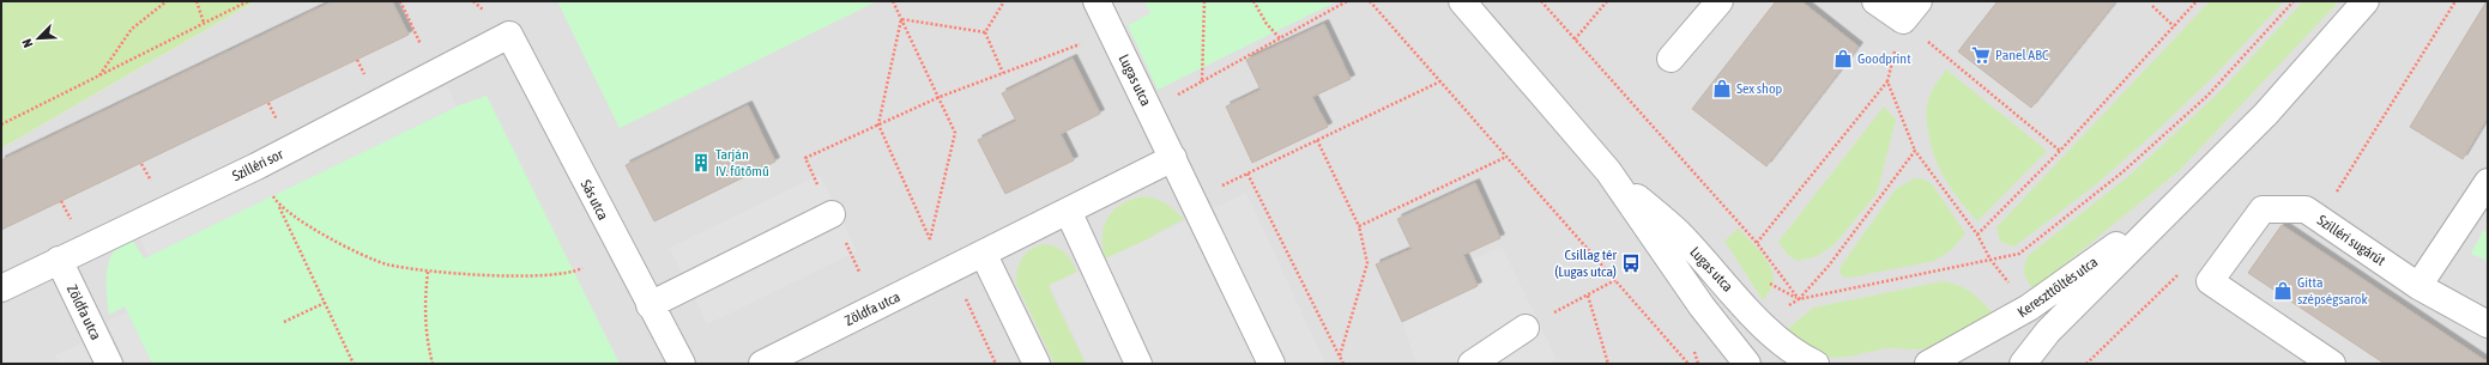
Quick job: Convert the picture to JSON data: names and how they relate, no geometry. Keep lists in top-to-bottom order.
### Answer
{
  "streets": {
    "street": [
      "Lugas utca",
      "Szilléri sor",
      "Sás utca",
      "Szilléri sugárút",
      "Kereszttöltés utca",
      "Zöldfa utca"
    ]
  },
  "crossings": [
    ["Lugas utca", "Zöldfa utca"],
    ["Szilléri sor", "Sás utca"],
    ["Szilléri sor", "Zöldfa utca"]
  ],
  "places": {
    "supermarket": ["Panel ABC"],
    "shop": ["Goodprint", "Sex shop", "Gitta szépségsarok"],
    "building": ["Tarján IV. fűtőmű"],
    "bus stop": ["Csillag tér (Lugas utca)"]
  },
  "north": "bottom left"
}
